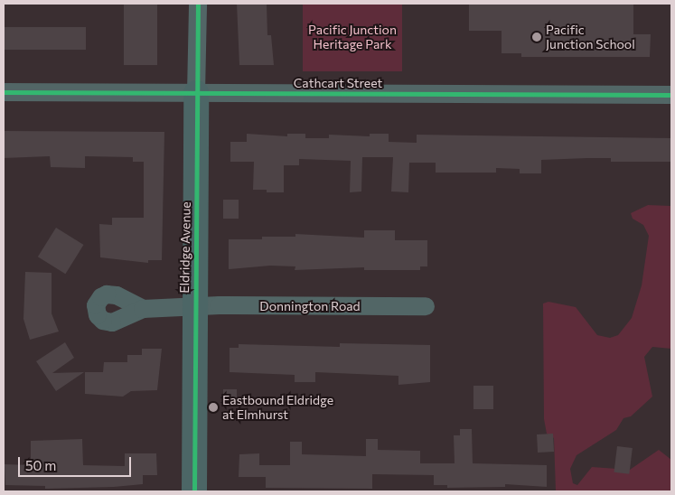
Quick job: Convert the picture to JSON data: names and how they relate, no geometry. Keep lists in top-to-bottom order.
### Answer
{
  "streets": {
    "street": ["Cathcart Street", "Eldridge Avenue", "Donnington Road"]
  },
  "crossings": [
    ["Cathcart Street", "Eldridge Avenue"],
    ["Eldridge Avenue", "Donnington Road"]
  ],
  "parks": ["Pacific Junction Heritage Park"],
  "places": ["Pacific Junction School", "Eastbound Eldridge at Elmhurst"],
  "scale_bar": "50 m"
}
